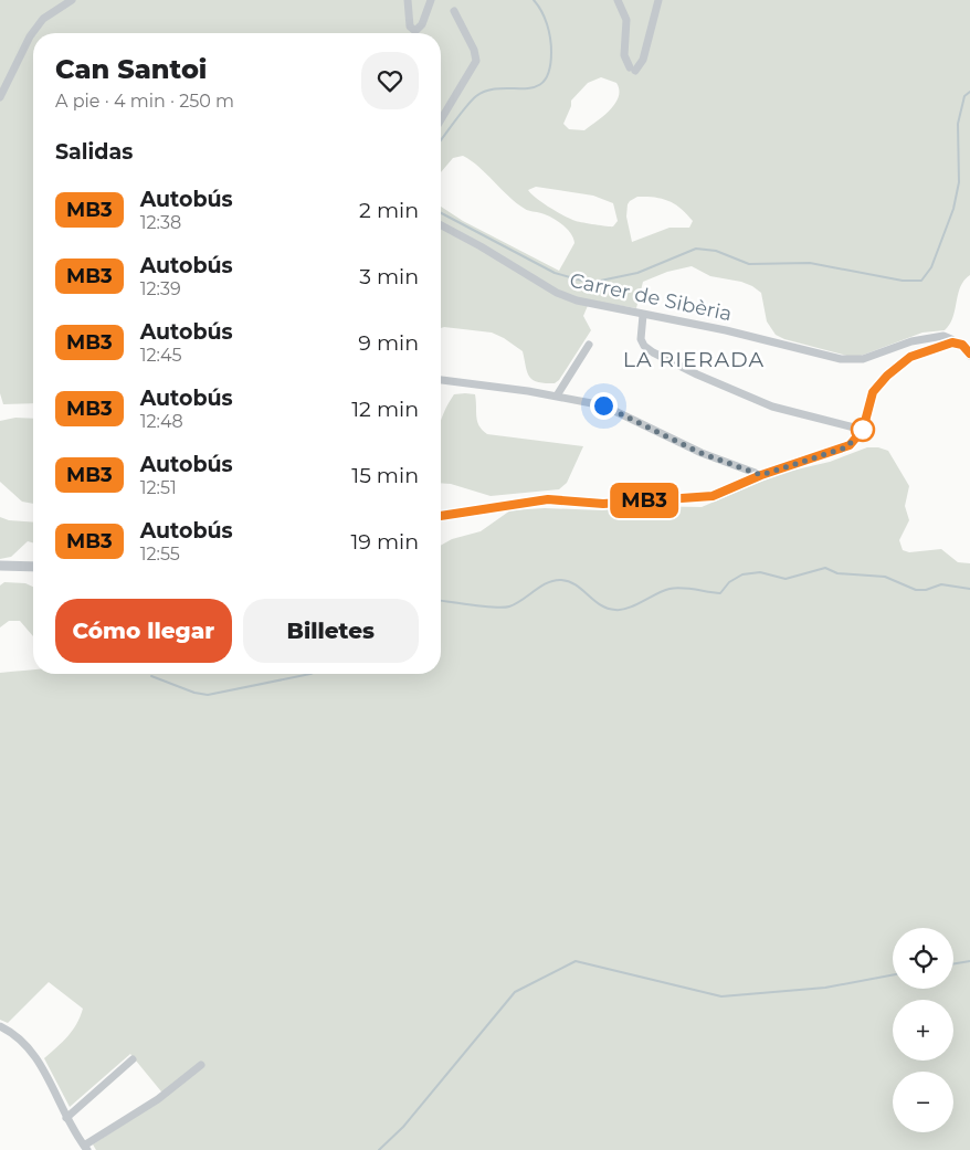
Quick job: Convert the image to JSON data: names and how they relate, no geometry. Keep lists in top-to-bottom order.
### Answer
{
  "streets": {
    "street": ["Carrer de Sibèria"]
  },
  "districts": ["LA RIERADA"],
  "lines": ["bus line MB3"],
  "page": {
    "on_map": "MB3",
    "heading": [
      ["Can Santoi", "A pie · 4 min · 250 m"],
      "Salidas"
    ],
    "list": [
      {
        "mark": "MB3",
        "name": "Autobús",
        "note": "12:38",
        "value": "2 min"
      },
      {
        "mark": "MB3",
        "name": "Autobús",
        "note": "12:39",
        "value": "3 min"
      },
      {
        "mark": "MB3",
        "name": "Autobús",
        "note": "12:45",
        "value": "9 min"
      },
      {
        "mark": "MB3",
        "name": "Autobús",
        "note": "12:48",
        "value": "12 min"
      },
      {
        "mark": "MB3",
        "name": "Autobús",
        "note": "12:51",
        "value": "15 min"
      },
      {
        "mark": "MB3",
        "name": "Autobús",
        "note": "12:55",
        "value": "19 min"
      }
    ],
    "buttons": ["Cómo llegar", "Billetes"],
    "map_buttons": ["+", "−"]
  }
}
